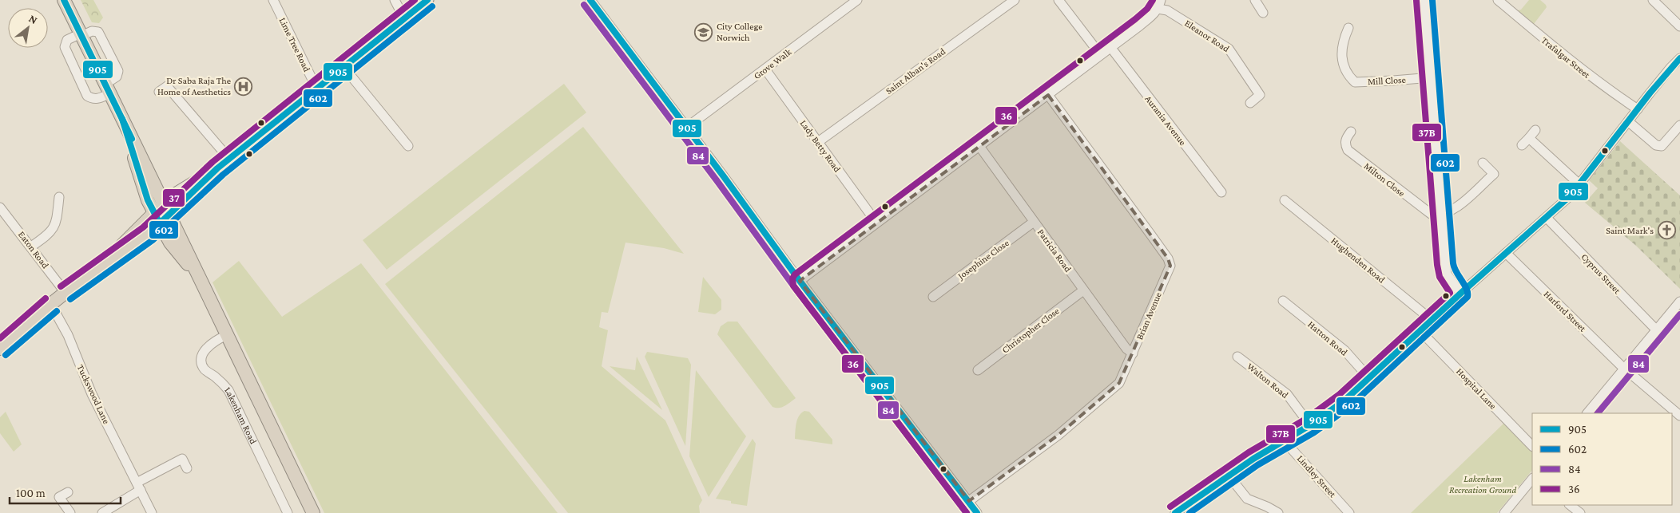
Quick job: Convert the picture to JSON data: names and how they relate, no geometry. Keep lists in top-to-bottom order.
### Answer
{
  "streets": {
    "street": [
      "Eleanor Road",
      "Lime Tree Road",
      "Trafalgar Street",
      "Grove Walk",
      "Saint Alban's Road",
      "Mill Close",
      "Aurania Avenue",
      "Lady Betty Road",
      "Milton Close",
      "Eaton Road",
      "Patricia Road",
      "Josephine Close",
      "Hughenden Road",
      "Cyprus Street",
      "Harford Street",
      "Brian Avenue",
      "Christopher Close",
      "Hatton Road",
      "Walton Road",
      "Hospital Lane",
      "Tuckswood Lane",
      "Lakenham Road",
      "Lindley Street"
    ]
  },
  "crossings": [
    ["Grove Walk", "Lady Betty Road"],
    ["Saint Alban's Road", "Lady Betty Road"],
    ["Patricia Road", "Josephine Close"],
    ["Patricia Road", "Brian Avenue"],
    ["Patricia Road", "Christopher Close"]
  ],
  "parks": ["Lakenham Recreation Ground"],
  "places": {
    "school or university": ["City College Norwich"],
    "hospital": ["Dr Saba Raja The Home of Aesthetics"],
    "church": ["Saint Mark's"]
  },
  "lines": [
    "transit line 905",
    "transit line 602",
    "transit line 36",
    "transit line 37",
    "transit line 37B",
    "transit line 84"
  ],
  "legend": [
    "905",
    "602",
    "84",
    "36"
  ],
  "scale_bar": "100 m",
  "north": "top right"
}
